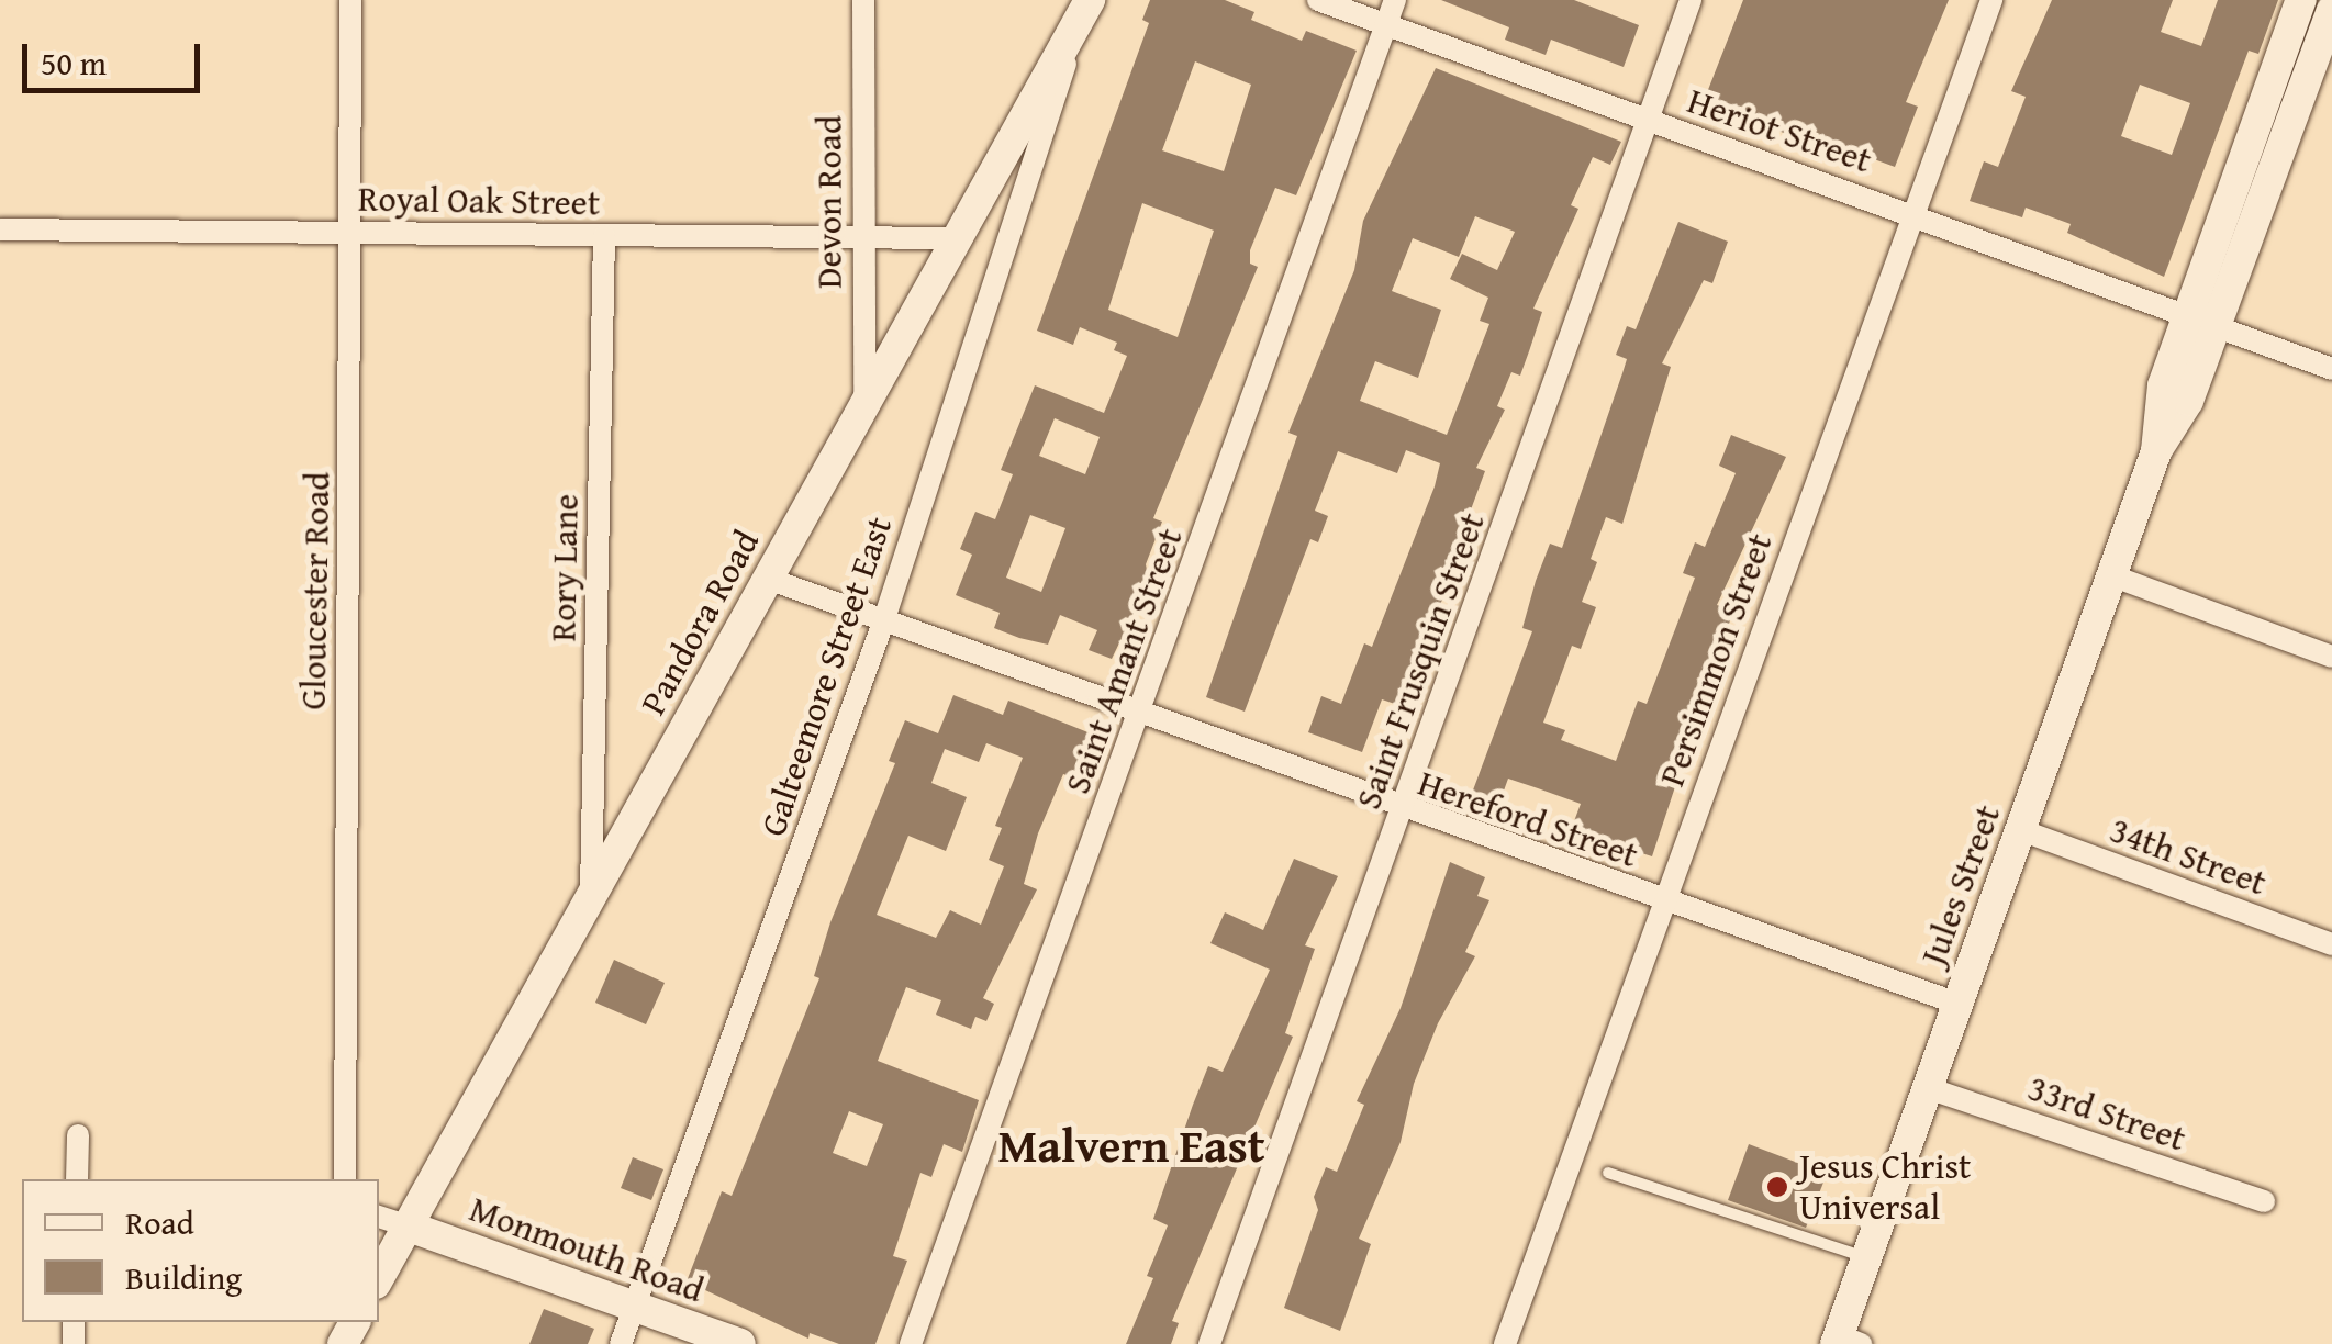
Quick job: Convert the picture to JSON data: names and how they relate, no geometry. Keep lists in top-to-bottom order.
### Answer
{
  "streets": {
    "main road": ["Pandora Road", "Jules Street", "Monmouth Road"],
    "street": [
      "Heriot Street",
      "Royal Oak Street",
      "Devon Road",
      "Rory Lane",
      "Gloucester Road",
      "Persimmon Street",
      "Saint Amant Street",
      "Saint Frusquin Street",
      "Galteemore Street East",
      "Hereford Street",
      "34th Street",
      "33rd Street"
    ]
  },
  "crossings": [
    ["Heriot Street", "Persimmon Street"],
    ["Heriot Street", "Saint Amant Street"],
    ["Heriot Street", "Saint Frusquin Street"],
    ["Heriot Street", "Jules Street"],
    ["Royal Oak Street", "Devon Road"],
    ["Royal Oak Street", "Rory Lane"],
    ["Royal Oak Street", "Gloucester Road"],
    ["Royal Oak Street", "Pandora Road"],
    ["Devon Road", "Pandora Road"],
    ["Rory Lane", "Pandora Road"],
    ["Pandora Road", "Galteemore Street East"],
    ["Pandora Road", "Hereford Street"],
    ["Pandora Road", "Monmouth Road"],
    ["Persimmon Street", "Hereford Street"],
    ["Saint Amant Street", "Hereford Street"],
    ["Saint Frusquin Street", "Hereford Street"],
    ["Galteemore Street East", "Hereford Street"],
    ["Galteemore Street East", "Monmouth Road"],
    ["Hereford Street", "Jules Street"],
    ["34th Street", "Jules Street"],
    ["Jules Street", "33rd Street"]
  ],
  "districts": ["Malvern East"],
  "places": ["Jesus Christ Universal"],
  "legend": ["Road", "Building"],
  "scale_bar": "50 m"
}
